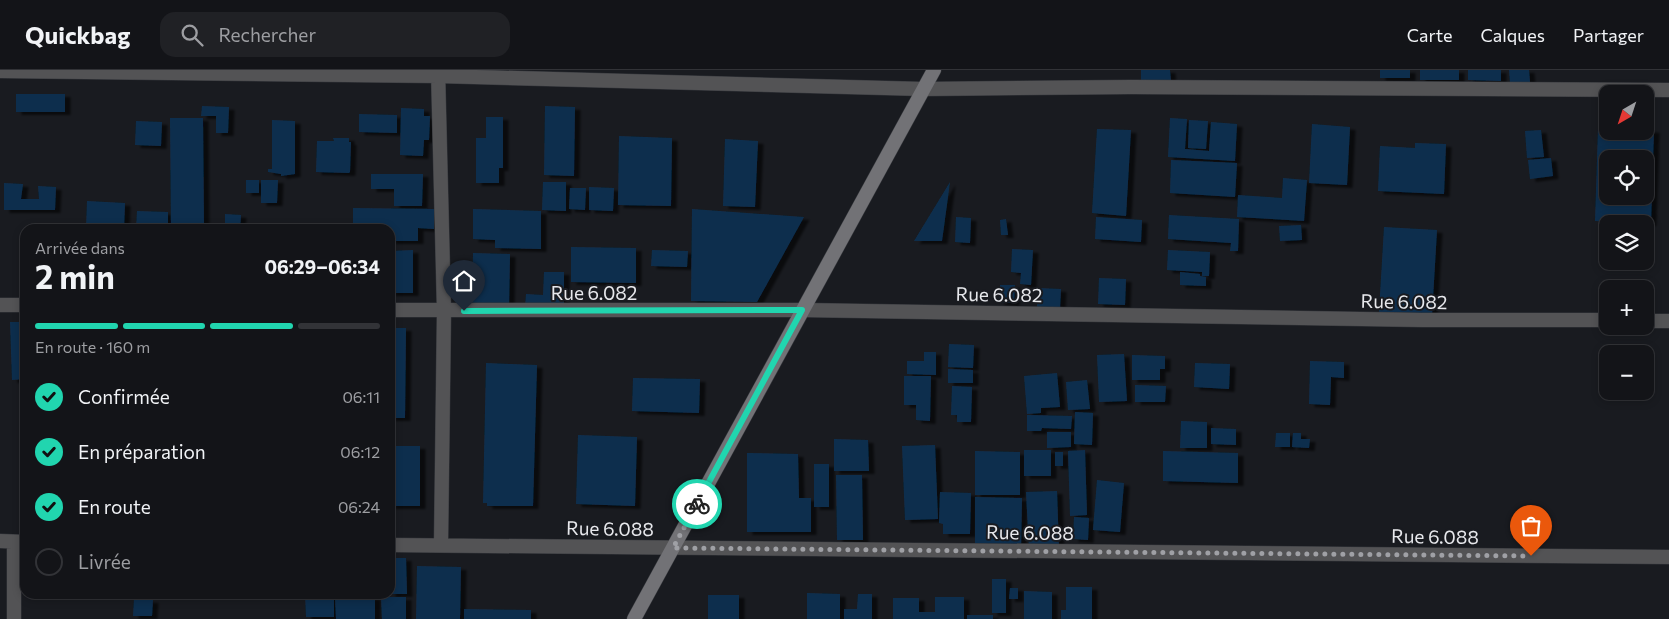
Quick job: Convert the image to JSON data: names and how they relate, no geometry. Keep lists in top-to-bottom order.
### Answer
{
  "streets": {
    "street": ["Rue 6.082", "Rue 6.088"]
  },
  "north": "bottom left",
  "page": {
    "header": "Quickbag",
    "search": "Rechercher",
    "nav": ["Carte", "Calques", "Partager"],
    "map_buttons": ["+", "−"],
    "heading": ["2 min", "Arrivée dans", "06:29–06:34"],
    "bar": "En route · 160 m",
    "list": [
      ["Confirmée", "06:11"],
      ["En préparation", "06:12"],
      ["En route", "06:24"],
      "Livrée"
    ]
  }
}
